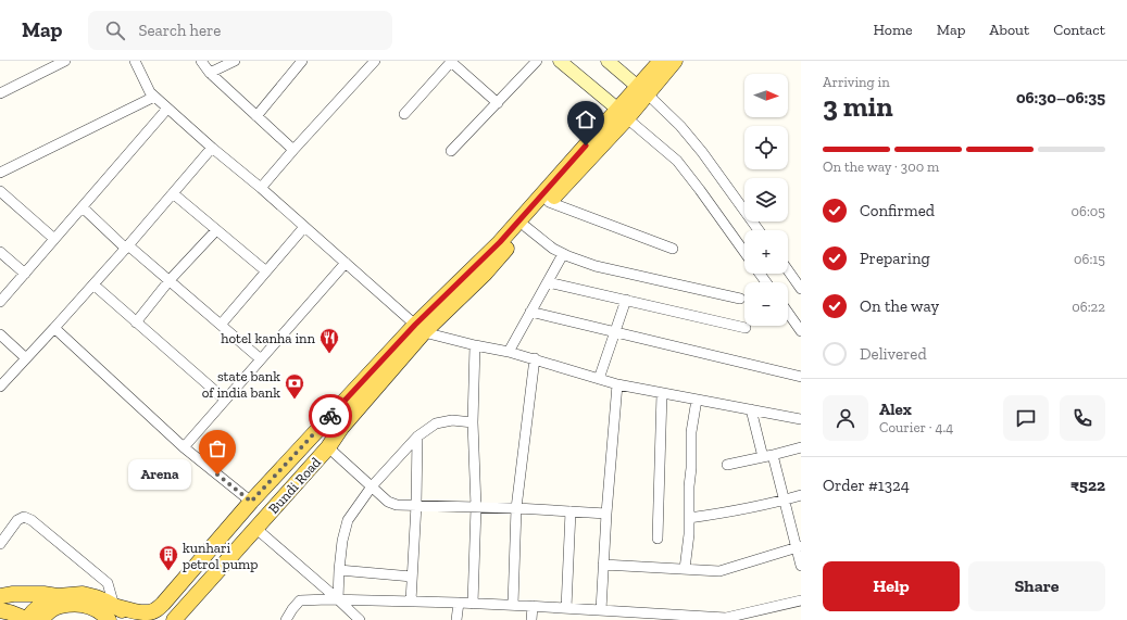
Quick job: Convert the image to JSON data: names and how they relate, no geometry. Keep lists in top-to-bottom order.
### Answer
{
  "streets": {
    "main road": ["Bundi Road"]
  },
  "places": {
    "restaurant": ["hotel kanha inn"],
    "bank": ["state bank of india bank"],
    "other": ["Arena"],
    "building": ["kunhari petrol pump"]
  },
  "north": "right",
  "page": {
    "header": "Map",
    "search": "Search here",
    "nav": [
      "Home",
      "Map",
      "About",
      "Contact"
    ],
    "heading": ["3 min", "Arriving in", "06:30–06:35"],
    "panel": [
      "Alex",
      "Courier · 4.4",
      "Order #1324",
      "₹522"
    ],
    "map_buttons": ["+", "−"],
    "bar": "On the way · 300 m",
    "list": [
      ["Confirmed", "06:05"],
      ["Preparing", "06:15"],
      ["On the way", "06:22"],
      "Delivered"
    ],
    "bubble": "Arena",
    "buttons": ["Help", "Share"]
  }
}
